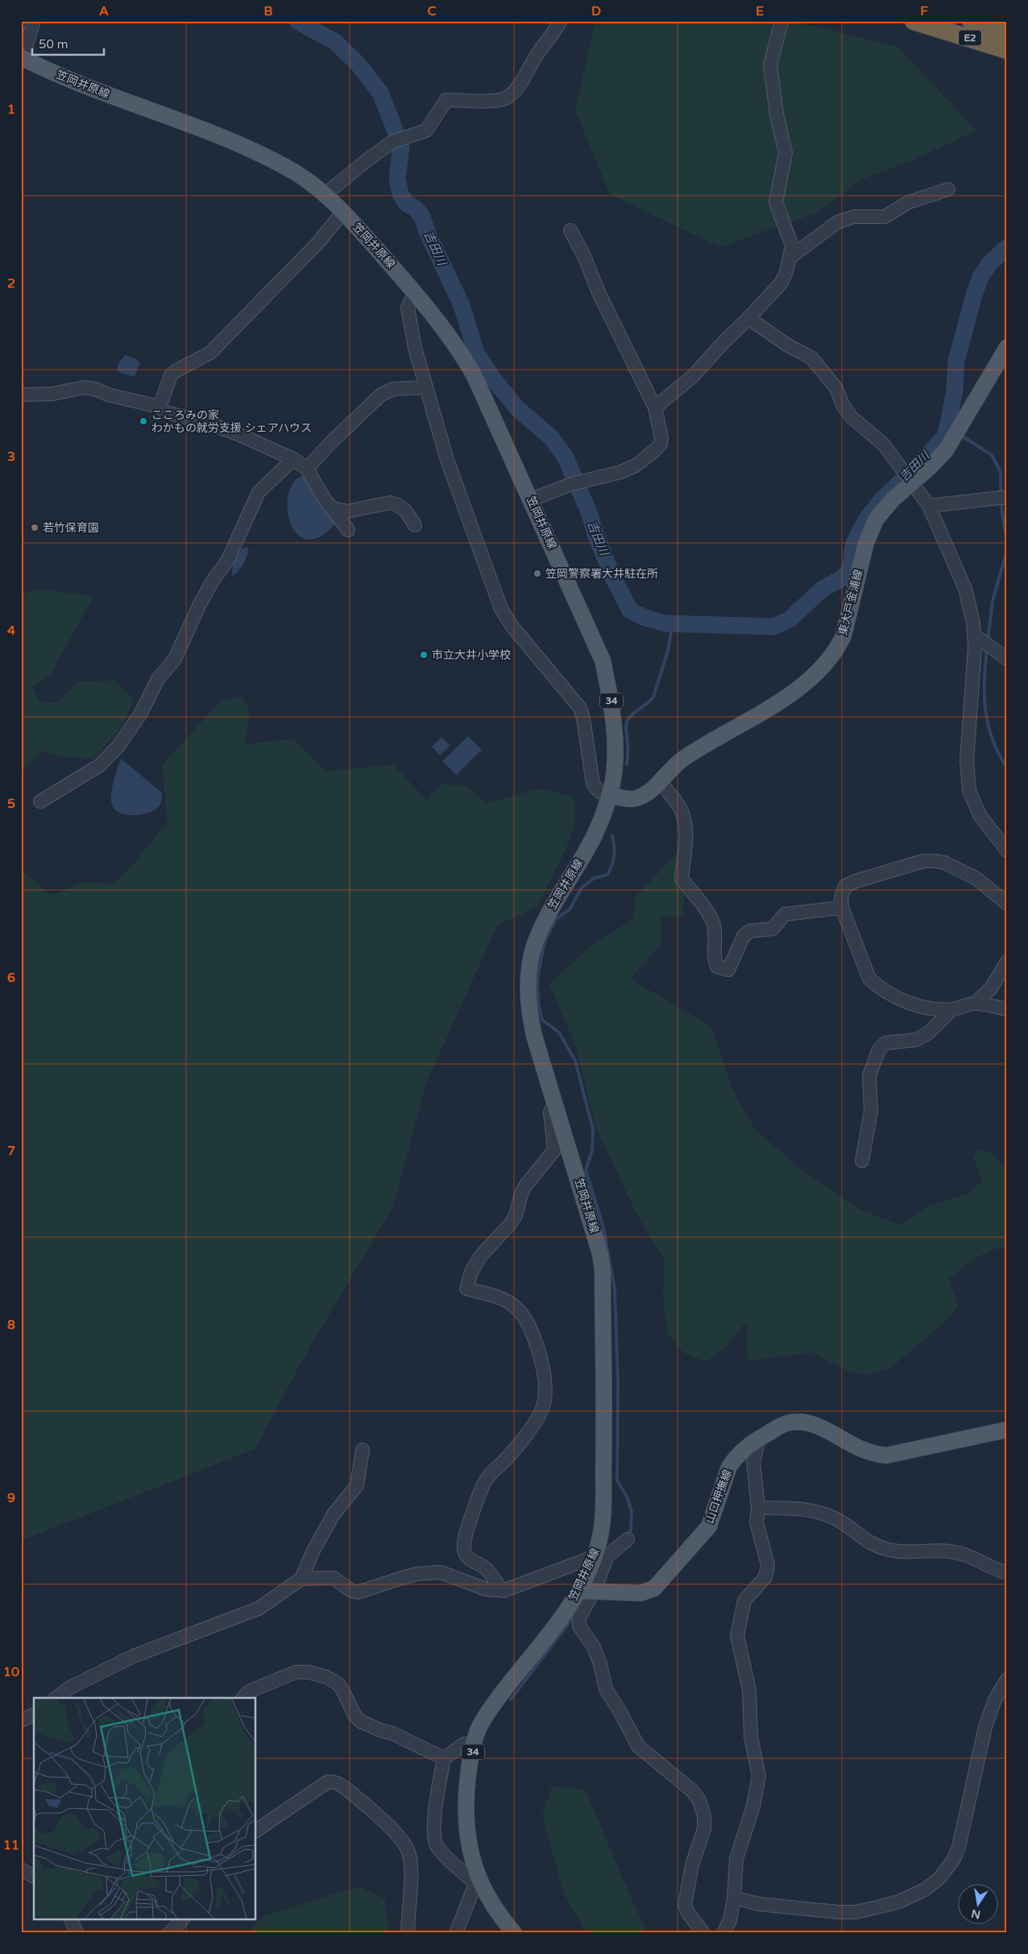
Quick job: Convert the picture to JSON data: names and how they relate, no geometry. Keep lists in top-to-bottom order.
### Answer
{
  "streets": {
    "highway": ["E2"],
    "main road": [
      "笠岡井原線",
      "東大戸金浦線",
      "34",
      "山口押撫線"
    ]
  },
  "crossings": [
    ["笠岡井原線", "東大戸金浦線"],
    ["笠岡井原線", "山口押撫線"]
  ],
  "water": ["吉田川"],
  "places": [
    "こころみの家 わかもの就労支援 シェアハウス",
    "若竹保育園",
    "笠岡警察署大井駐在所",
    "市立大井小学校"
  ],
  "scale_bar": "50 m",
  "north": "bottom",
  "grid": {
    "columns": [
      "A",
      "B",
      "C",
      "D",
      "E",
      "F"
    ],
    "rows": [
      "1",
      "2",
      "3",
      "4",
      "5",
      "6",
      "7",
      "8",
      "9",
      "10",
      "11"
    ]
  }
}
